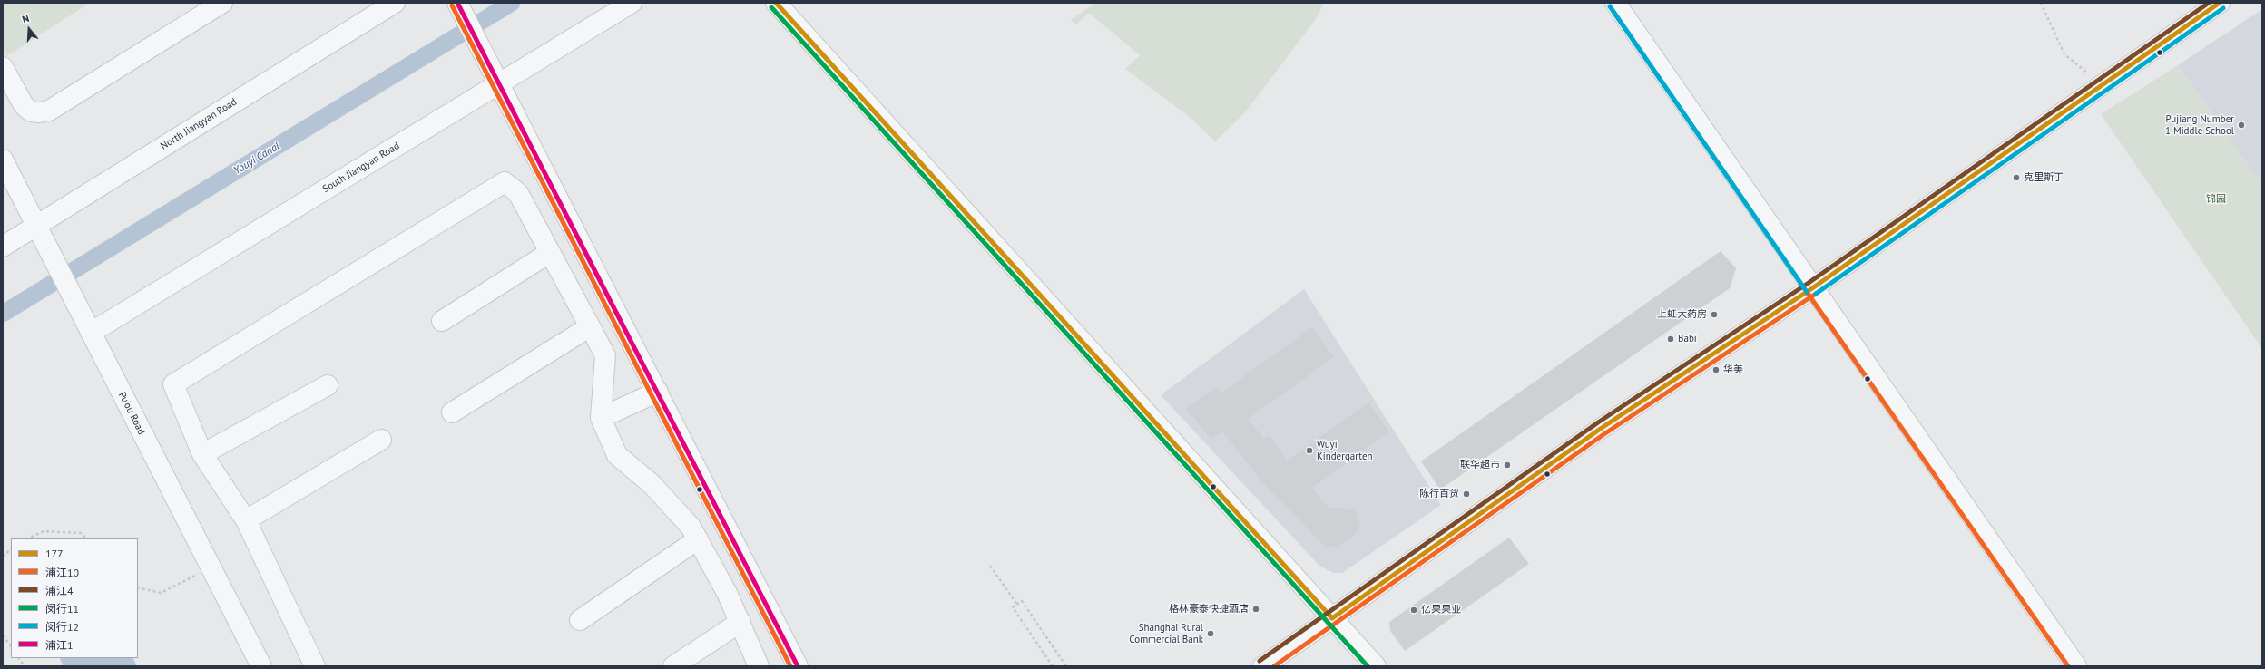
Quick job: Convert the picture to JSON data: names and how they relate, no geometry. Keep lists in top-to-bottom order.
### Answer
{
  "streets": {
    "street": ["North Jiangyan Road", "South Jiangyan Road", "Pu'ou Road"]
  },
  "crossings": [
    ["North Jiangyan Road", "Pu'ou Road"],
    ["South Jiangyan Road", "Pu'ou Road"]
  ],
  "water": ["Youyi Canal"],
  "parks": ["锦园"],
  "places": [
    "Pujiang Number 1 Middle School",
    "克里斯丁",
    "上虹大药房",
    "Babi",
    "华美",
    "Wuyi Kindergarten",
    "联华超市",
    "陈行百货",
    "格林豪泰快捷酒店",
    "亿果果业",
    "Shanghai Rural Commercial Bank"
  ],
  "lines": [
    "transit line 177",
    "transit line 浦江4",
    "transit line 浦江1",
    "transit line 浦江10",
    "transit line 闵行12",
    "transit line 闵行11"
  ],
  "legend": [
    "177",
    "浦江10",
    "浦江4",
    "闵行11",
    "闵行12",
    "浦江1"
  ],
  "north": "top"
}
